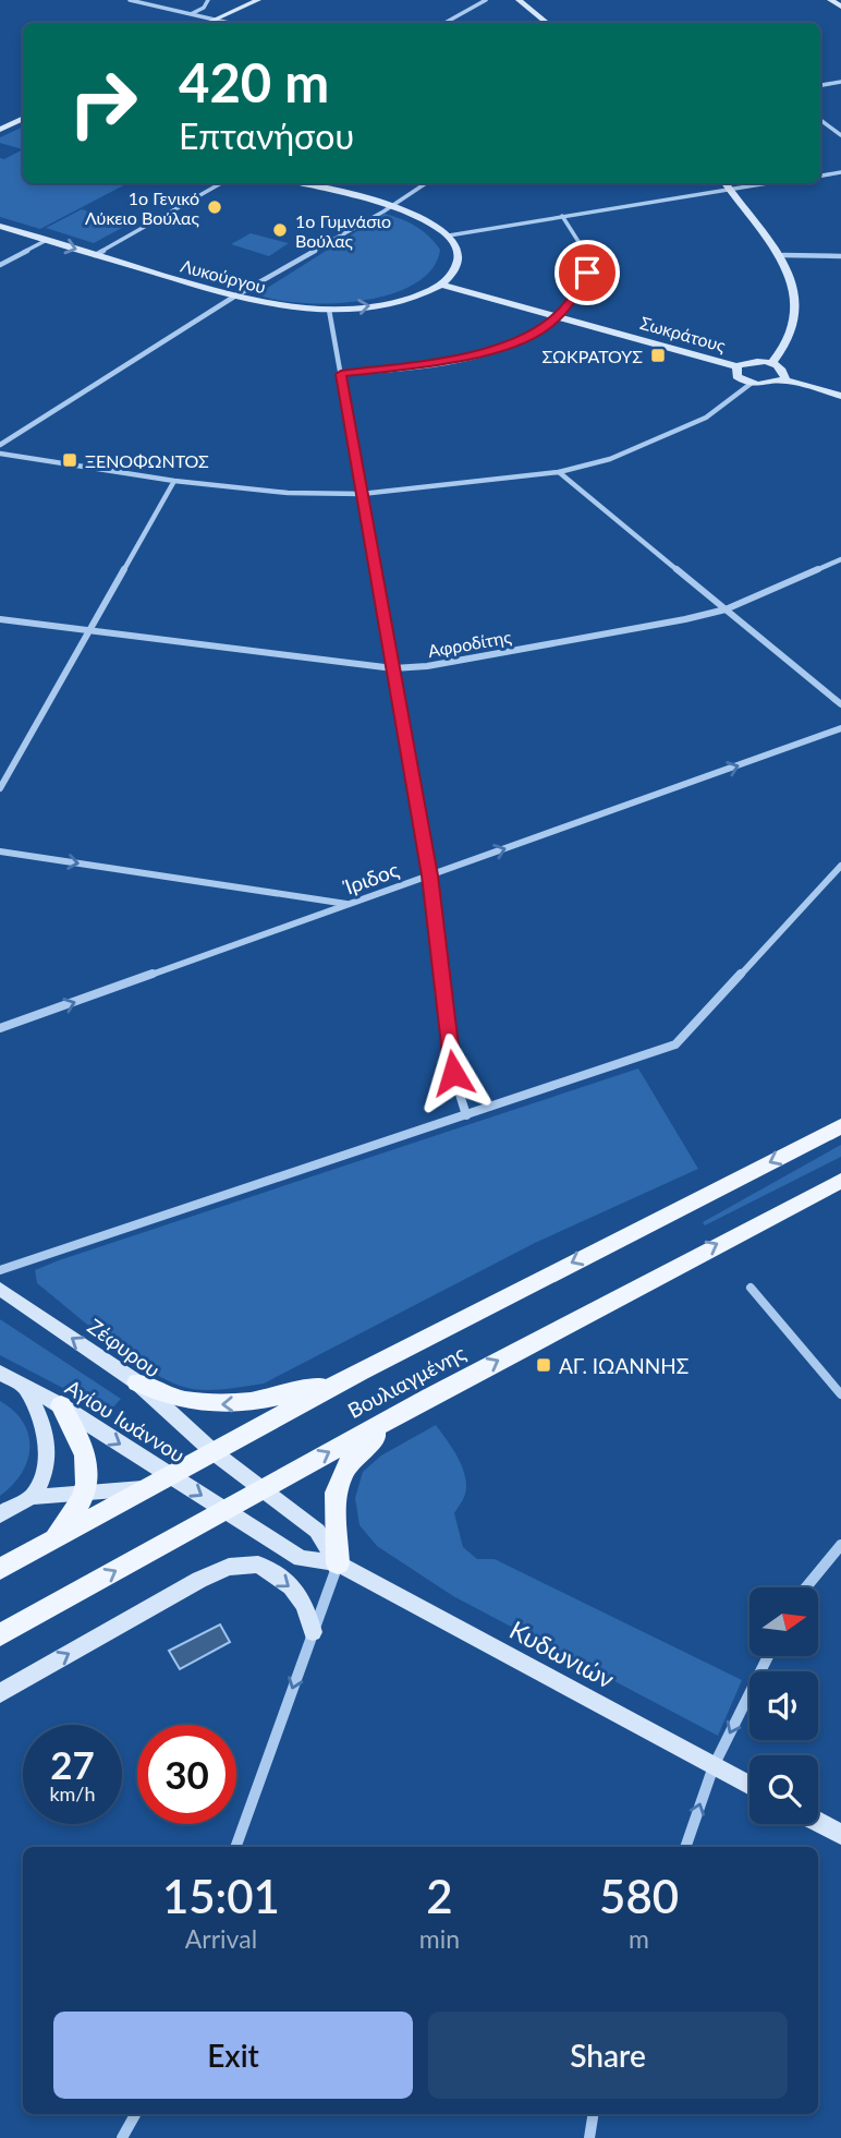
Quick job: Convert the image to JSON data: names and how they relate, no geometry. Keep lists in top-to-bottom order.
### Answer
{
  "streets": {
    "main road": ["Βουλιαγμένης"],
    "street": [
      "Λυκούργου",
      "Σωκράτους",
      "Αφροδίτης",
      "Ίριδος",
      "Ζέφυρου",
      "Αγίου Ιωάννου",
      "Κυδωνιών"
    ]
  },
  "crossings": [
    ["Λυκούργου", "Σωκράτους"],
    ["Ζέφυρου", "Βουλιαγμένης"],
    ["Ζέφυρου", "Κυδωνιών"],
    ["Βουλιαγμένης", "Αγίου Ιωάννου"],
    ["Βουλιαγμένης", "Κυδωνιών"],
    ["Αγίου Ιωάννου", "Κυδωνιών"]
  ],
  "one_way": ["Ίριδος", "Ζέφυρου", "Αγίου Ιωάννου"],
  "places": {
    "other": ["1ο Γενικό Λύκειο Βούλας", "1ο Γυμνάσιο Βούλας"],
    "transit": ["ΣΩΚΡΑΤΟΥΣ", "ΞΕΝΟΦΩΝΤΟΣ", "ΑΓ. ΙΩΑΝΝΗΣ"]
  },
  "north": "right",
  "page": {
    "turn": ["420 m", "Επτανήσου"],
    "speed": "27 km/h",
    "limit": "30",
    "eta": [
      "15:01",
      "Arrival",
      "2",
      "min",
      "580",
      "m"
    ],
    "buttons": ["Exit", "Share"]
  }
}
